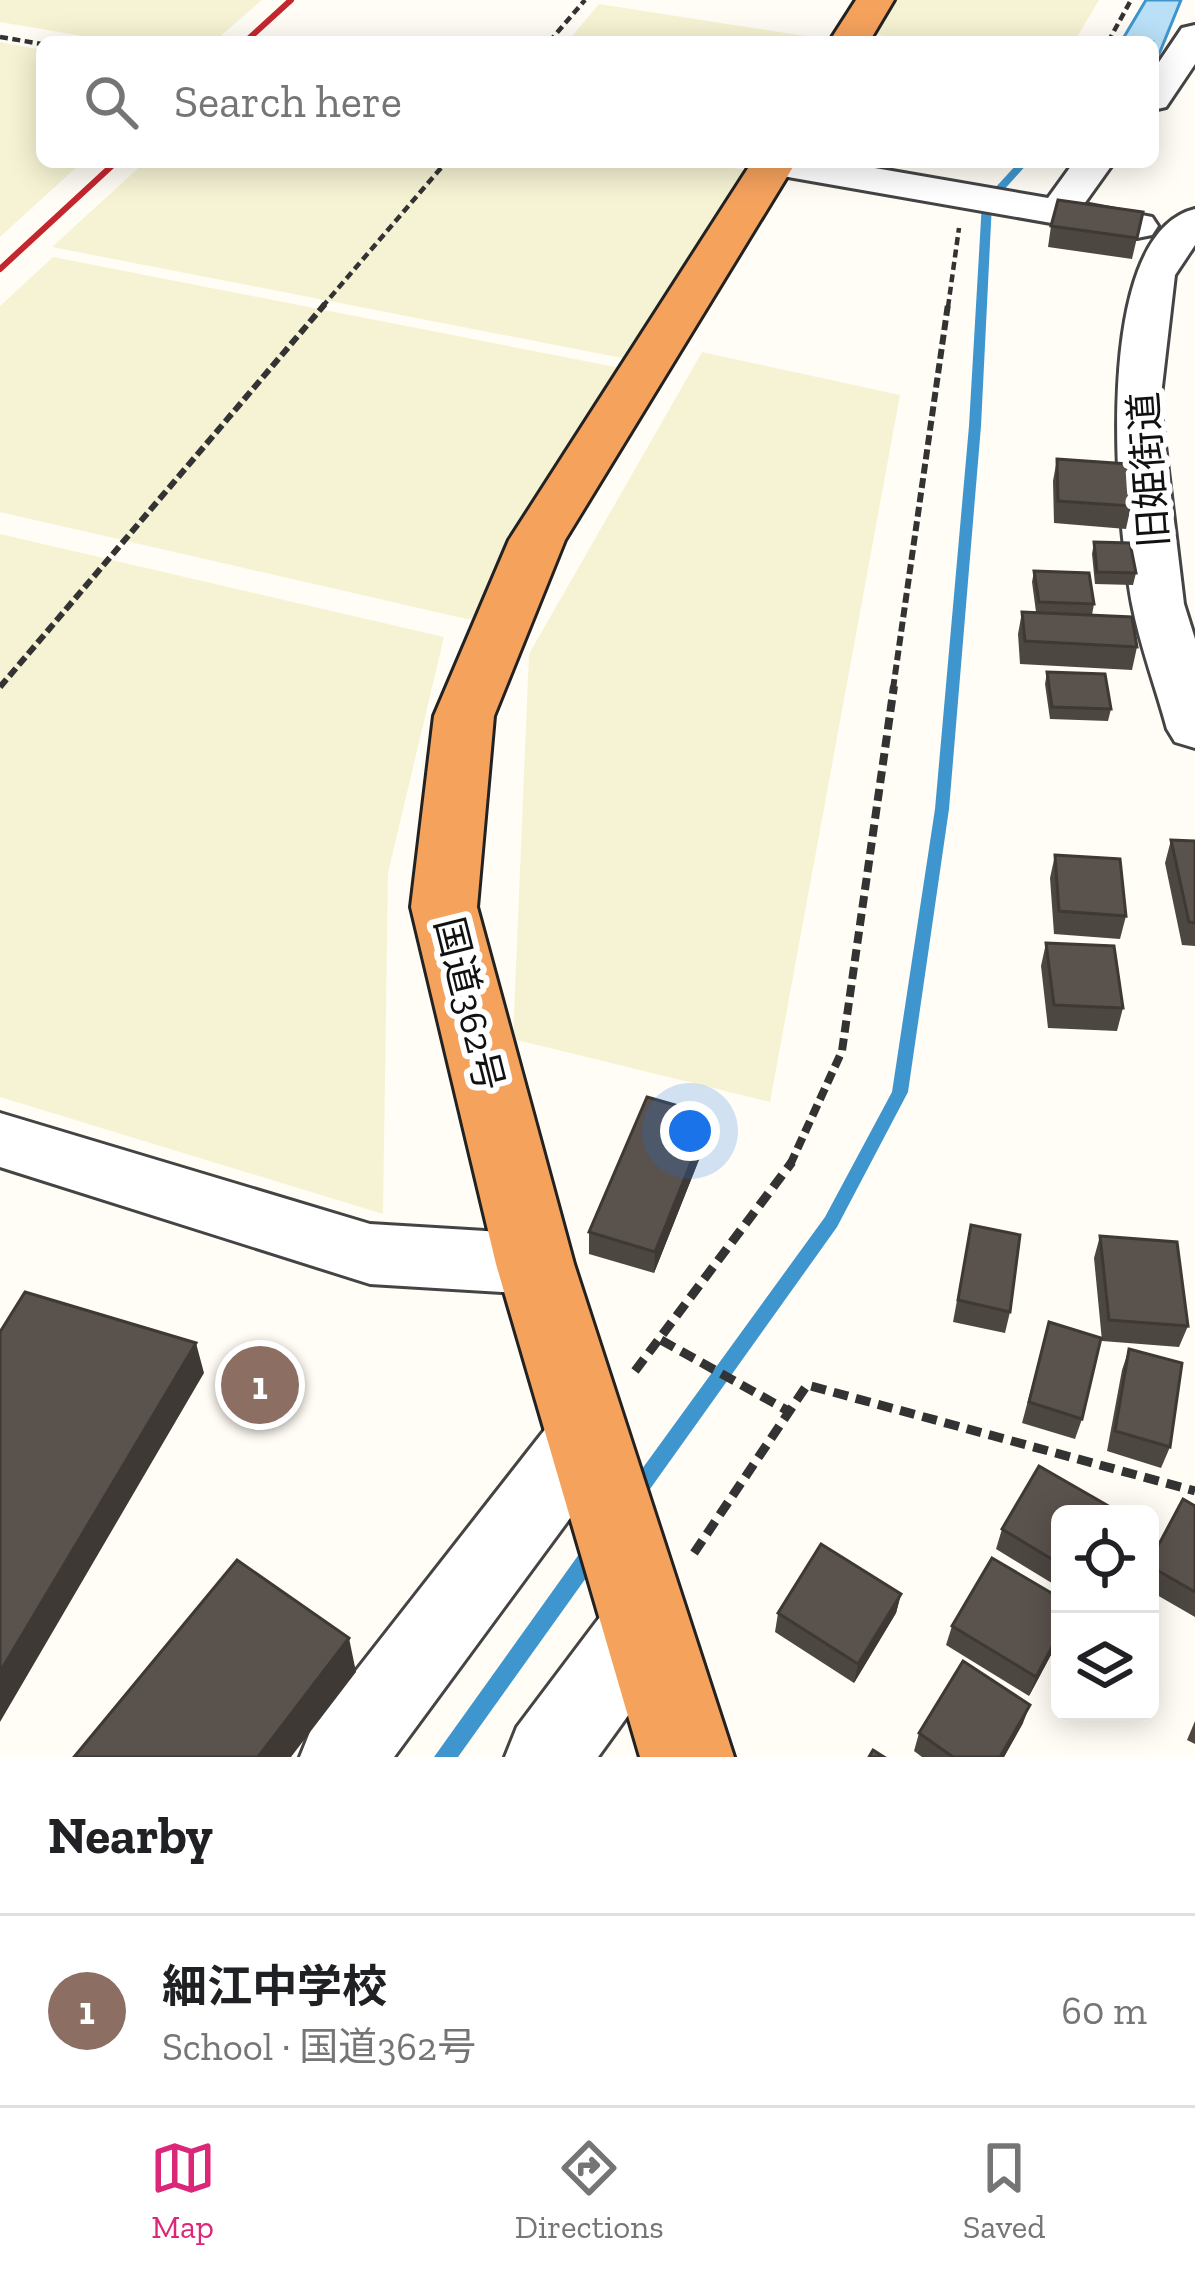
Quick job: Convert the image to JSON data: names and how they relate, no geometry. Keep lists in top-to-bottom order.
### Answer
{
  "streets": {
    "highway": ["国道362号"],
    "street": ["旧姫街道"]
  },
  "page": {
    "search": "Search here",
    "pins": "1",
    "heading": "Nearby",
    "list": [
      {
        "mark": "1",
        "name": "細江中学校",
        "note": "School · 国道362号",
        "value": "60 m"
      }
    ],
    "nav": ["Map", "Directions", "Saved"]
  }
}
